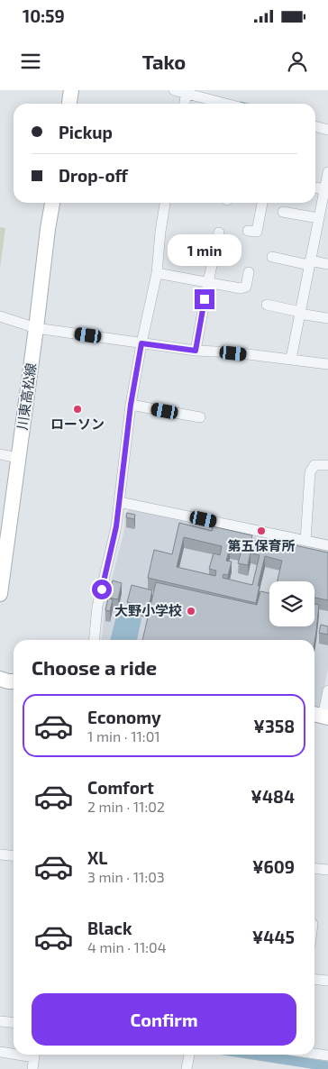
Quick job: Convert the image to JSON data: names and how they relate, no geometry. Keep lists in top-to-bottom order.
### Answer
{
  "streets": {
    "main road": ["川東高松線"]
  },
  "places": ["ローソン", "第五保育所", "大野小学校"],
  "page": {
    "status": "10:59",
    "header": "Tako",
    "banner": ["Pickup", "Drop-off"],
    "bubble": "1 min",
    "heading": "Choose a ride",
    "list": [
      {
        "name": "Economy",
        "note": "1 min · 11:01",
        "value": "¥358"
      },
      {
        "name": "Comfort",
        "note": "2 min · 11:02",
        "value": "¥484"
      },
      {
        "name": "XL",
        "note": "3 min · 11:03",
        "value": "¥609"
      },
      {
        "name": "Black",
        "note": "4 min · 11:04",
        "value": "¥445"
      }
    ],
    "buttons": "Confirm"
  }
}
